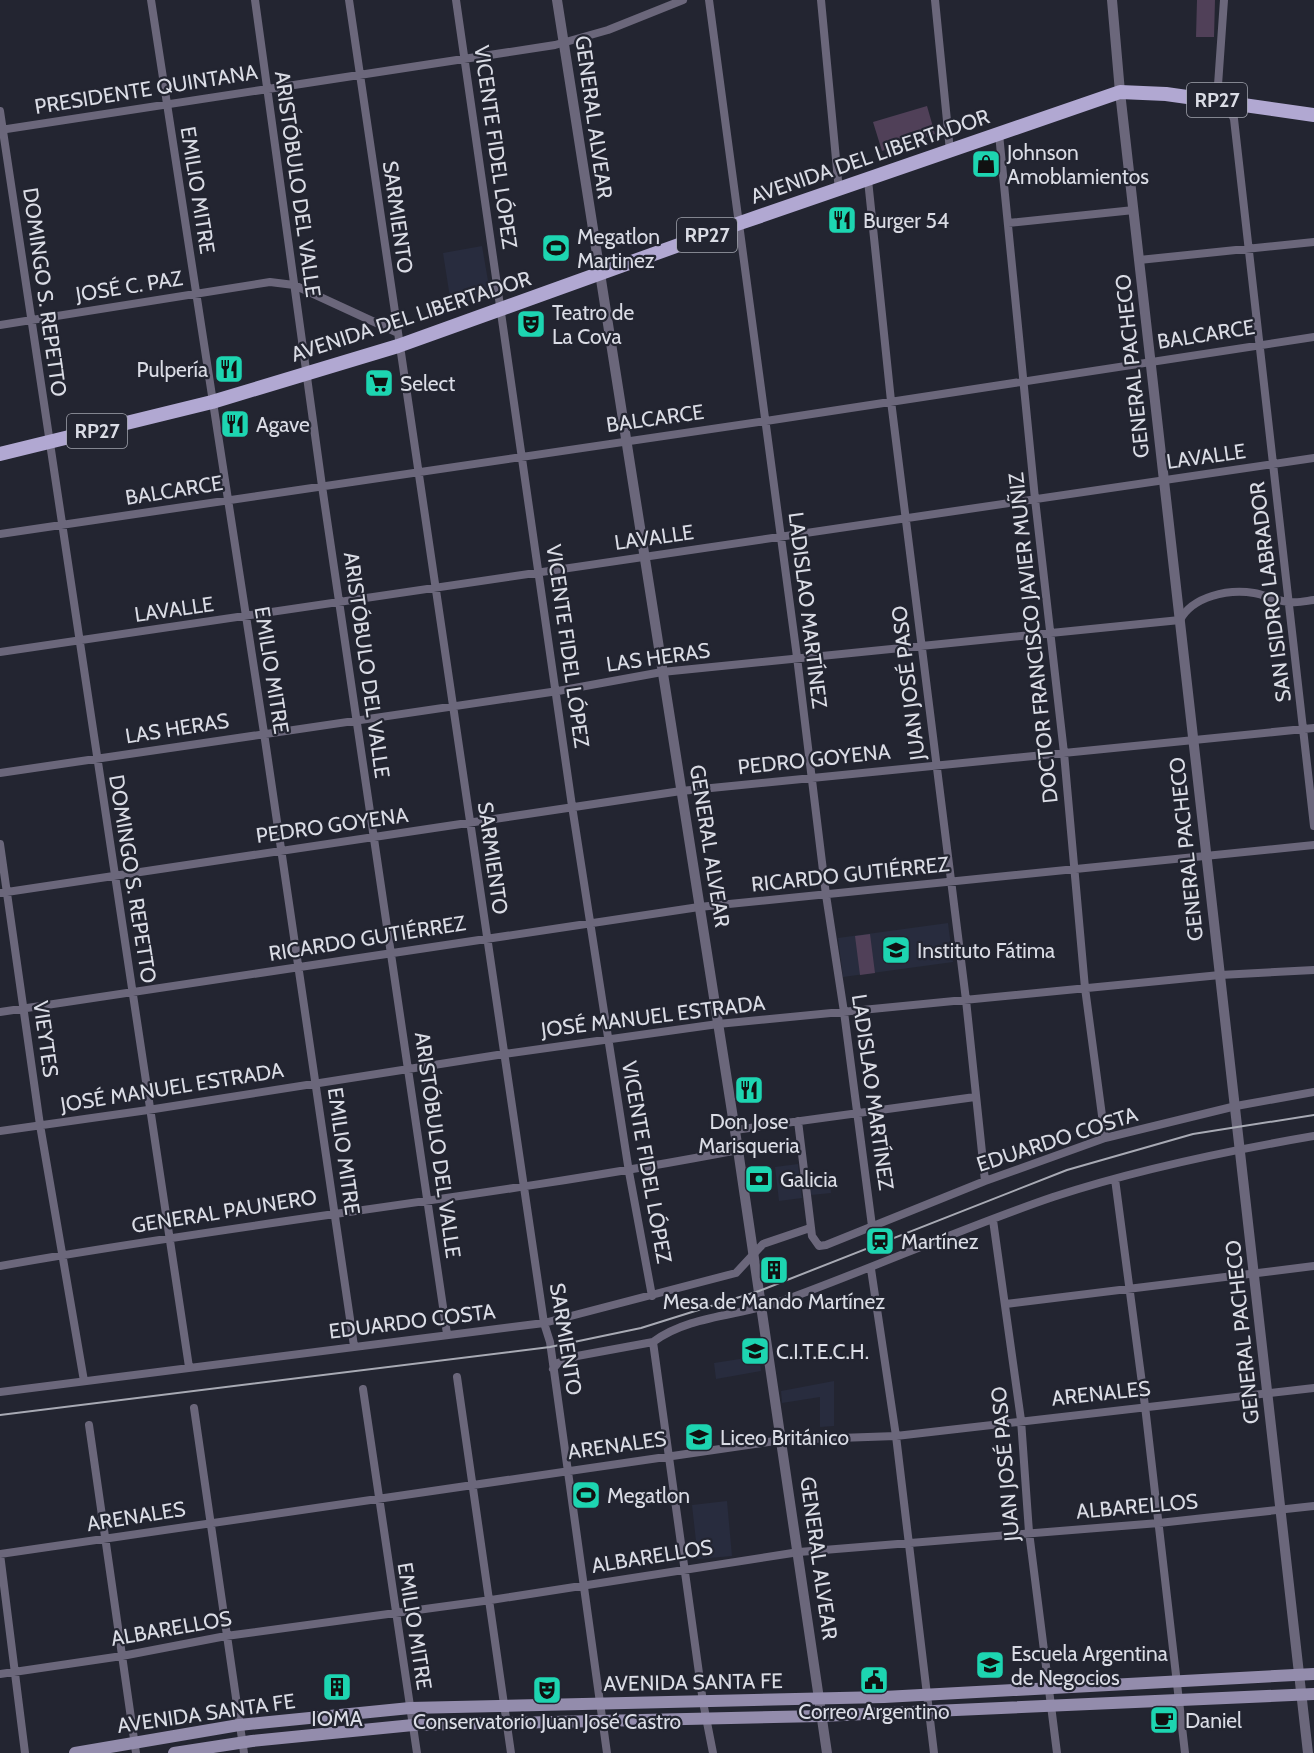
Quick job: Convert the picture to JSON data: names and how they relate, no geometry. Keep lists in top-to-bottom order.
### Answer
{
  "streets": {
    "main road": ["RP27", "AVENIDA DEL LIBERTADOR", "AVENIDA SANTA FE"],
    "street": [
      "PRESIDENTE QUINTANA",
      "GENERAL ALVEAR",
      "VICENTE FIDEL LÓPEZ",
      "ARISTÓBULO DEL VALLE",
      "EMILIO MITRE",
      "SARMIENTO",
      "JOSÉ C. PAZ",
      "DOMINGO S. REPETTO",
      "BALCARCE",
      "GENERAL PACHECO",
      "LAVALLE",
      "SAN ISIDRO LABRADOR",
      "LADISLAO MARTÍNEZ",
      "DOCTOR FRANCISCO JAVIER MUÑIZ",
      "LAS HERAS",
      "JUAN JOSÉ PASO",
      "PEDRO GOYENA",
      "RICARDO GUTIÉRREZ",
      "JOSÉ MANUEL ESTRADA",
      "VIEYTES",
      "EDUARDO COSTA",
      "GENERAL PAUNERO",
      "ARENALES",
      "ALBARELLOS"
    ]
  },
  "crossings": [
    ["PRESIDENTE QUINTANA", "GENERAL ALVEAR"],
    ["PRESIDENTE QUINTANA", "VICENTE FIDEL LÓPEZ"],
    ["PRESIDENTE QUINTANA", "ARISTÓBULO DEL VALLE"],
    ["PRESIDENTE QUINTANA", "EMILIO MITRE"],
    ["PRESIDENTE QUINTANA", "SARMIENTO"],
    ["PRESIDENTE QUINTANA", "DOMINGO S. REPETTO"],
    ["GENERAL ALVEAR", "AVENIDA DEL LIBERTADOR"],
    ["GENERAL ALVEAR", "BALCARCE"],
    ["GENERAL ALVEAR", "LAVALLE"],
    ["GENERAL ALVEAR", "LAS HERAS"],
    ["GENERAL ALVEAR", "PEDRO GOYENA"],
    ["GENERAL ALVEAR", "RICARDO GUTIÉRREZ"],
    ["GENERAL ALVEAR", "JOSÉ MANUEL ESTRADA"],
    ["GENERAL ALVEAR", "EDUARDO COSTA"],
    ["GENERAL ALVEAR", "GENERAL PAUNERO"],
    ["GENERAL ALVEAR", "ARENALES"],
    ["GENERAL ALVEAR", "ALBARELLOS"],
    ["GENERAL ALVEAR", "AVENIDA SANTA FE"],
    ["VICENTE FIDEL LÓPEZ", "AVENIDA DEL LIBERTADOR"],
    ["VICENTE FIDEL LÓPEZ", "BALCARCE"],
    ["VICENTE FIDEL LÓPEZ", "LAVALLE"],
    ["VICENTE FIDEL LÓPEZ", "LAS HERAS"],
    ["VICENTE FIDEL LÓPEZ", "PEDRO GOYENA"],
    ["VICENTE FIDEL LÓPEZ", "RICARDO GUTIÉRREZ"],
    ["VICENTE FIDEL LÓPEZ", "JOSÉ MANUEL ESTRADA"],
    ["VICENTE FIDEL LÓPEZ", "EDUARDO COSTA"],
    ["VICENTE FIDEL LÓPEZ", "GENERAL PAUNERO"],
    ["AVENIDA DEL LIBERTADOR", "ARISTÓBULO DEL VALLE"],
    ["AVENIDA DEL LIBERTADOR", "EMILIO MITRE"],
    ["AVENIDA DEL LIBERTADOR", "SARMIENTO"],
    ["AVENIDA DEL LIBERTADOR", "JOSÉ C. PAZ"],
    ["AVENIDA DEL LIBERTADOR", "DOMINGO S. REPETTO"],
    ["AVENIDA DEL LIBERTADOR", "GENERAL PACHECO"],
    ["AVENIDA DEL LIBERTADOR", "SAN ISIDRO LABRADOR"],
    ["AVENIDA DEL LIBERTADOR", "LADISLAO MARTÍNEZ"],
    ["AVENIDA DEL LIBERTADOR", "DOCTOR FRANCISCO JAVIER MUÑIZ"],
    ["AVENIDA DEL LIBERTADOR", "JUAN JOSÉ PASO"],
    ["ARISTÓBULO DEL VALLE", "JOSÉ C. PAZ"],
    ["ARISTÓBULO DEL VALLE", "BALCARCE"],
    ["ARISTÓBULO DEL VALLE", "LAVALLE"],
    ["ARISTÓBULO DEL VALLE", "LAS HERAS"],
    ["ARISTÓBULO DEL VALLE", "PEDRO GOYENA"],
    ["ARISTÓBULO DEL VALLE", "RICARDO GUTIÉRREZ"],
    ["ARISTÓBULO DEL VALLE", "JOSÉ MANUEL ESTRADA"],
    ["ARISTÓBULO DEL VALLE", "EDUARDO COSTA"],
    ["ARISTÓBULO DEL VALLE", "GENERAL PAUNERO"],
    ["EMILIO MITRE", "JOSÉ C. PAZ"],
    ["EMILIO MITRE", "BALCARCE"],
    ["EMILIO MITRE", "LAVALLE"],
    ["EMILIO MITRE", "LAS HERAS"],
    ["EMILIO MITRE", "PEDRO GOYENA"],
    ["EMILIO MITRE", "RICARDO GUTIÉRREZ"],
    ["EMILIO MITRE", "JOSÉ MANUEL ESTRADA"],
    ["EMILIO MITRE", "EDUARDO COSTA"],
    ["EMILIO MITRE", "GENERAL PAUNERO"],
    ["EMILIO MITRE", "ARENALES"],
    ["EMILIO MITRE", "ALBARELLOS"],
    ["EMILIO MITRE", "AVENIDA SANTA FE"],
    ["SARMIENTO", "JOSÉ C. PAZ"],
    ["SARMIENTO", "BALCARCE"],
    ["SARMIENTO", "LAVALLE"],
    ["SARMIENTO", "LAS HERAS"],
    ["SARMIENTO", "PEDRO GOYENA"],
    ["SARMIENTO", "RICARDO GUTIÉRREZ"],
    ["SARMIENTO", "JOSÉ MANUEL ESTRADA"],
    ["SARMIENTO", "EDUARDO COSTA"],
    ["SARMIENTO", "GENERAL PAUNERO"],
    ["SARMIENTO", "ARENALES"],
    ["SARMIENTO", "ALBARELLOS"],
    ["SARMIENTO", "AVENIDA SANTA FE"],
    ["JOSÉ C. PAZ", "DOMINGO S. REPETTO"],
    ["DOMINGO S. REPETTO", "BALCARCE"],
    ["DOMINGO S. REPETTO", "LAVALLE"],
    ["DOMINGO S. REPETTO", "LAS HERAS"],
    ["DOMINGO S. REPETTO", "PEDRO GOYENA"],
    ["DOMINGO S. REPETTO", "RICARDO GUTIÉRREZ"],
    ["DOMINGO S. REPETTO", "JOSÉ MANUEL ESTRADA"],
    ["DOMINGO S. REPETTO", "EDUARDO COSTA"],
    ["DOMINGO S. REPETTO", "GENERAL PAUNERO"],
    ["BALCARCE", "GENERAL PACHECO"],
    ["BALCARCE", "SAN ISIDRO LABRADOR"],
    ["BALCARCE", "LADISLAO MARTÍNEZ"],
    ["BALCARCE", "DOCTOR FRANCISCO JAVIER MUÑIZ"],
    ["BALCARCE", "JUAN JOSÉ PASO"],
    ["GENERAL PACHECO", "LAVALLE"],
    ["GENERAL PACHECO", "LAS HERAS"],
    ["GENERAL PACHECO", "PEDRO GOYENA"],
    ["GENERAL PACHECO", "RICARDO GUTIÉRREZ"],
    ["GENERAL PACHECO", "JOSÉ MANUEL ESTRADA"],
    ["GENERAL PACHECO", "EDUARDO COSTA"],
    ["GENERAL PACHECO", "ARENALES"],
    ["GENERAL PACHECO", "ALBARELLOS"],
    ["GENERAL PACHECO", "AVENIDA SANTA FE"],
    ["LAVALLE", "SAN ISIDRO LABRADOR"],
    ["LAVALLE", "LADISLAO MARTÍNEZ"],
    ["LAVALLE", "DOCTOR FRANCISCO JAVIER MUÑIZ"],
    ["LAVALLE", "JUAN JOSÉ PASO"],
    ["SAN ISIDRO LABRADOR", "PEDRO GOYENA"],
    ["LADISLAO MARTÍNEZ", "LAS HERAS"],
    ["LADISLAO MARTÍNEZ", "PEDRO GOYENA"],
    ["LADISLAO MARTÍNEZ", "RICARDO GUTIÉRREZ"],
    ["LADISLAO MARTÍNEZ", "JOSÉ MANUEL ESTRADA"],
    ["LADISLAO MARTÍNEZ", "EDUARDO COSTA"],
    ["DOCTOR FRANCISCO JAVIER MUÑIZ", "LAS HERAS"],
    ["DOCTOR FRANCISCO JAVIER MUÑIZ", "PEDRO GOYENA"],
    ["DOCTOR FRANCISCO JAVIER MUÑIZ", "RICARDO GUTIÉRREZ"],
    ["DOCTOR FRANCISCO JAVIER MUÑIZ", "JOSÉ MANUEL ESTRADA"],
    ["DOCTOR FRANCISCO JAVIER MUÑIZ", "EDUARDO COSTA"],
    ["LAS HERAS", "JUAN JOSÉ PASO"],
    ["JUAN JOSÉ PASO", "PEDRO GOYENA"],
    ["JUAN JOSÉ PASO", "RICARDO GUTIÉRREZ"],
    ["JUAN JOSÉ PASO", "JOSÉ MANUEL ESTRADA"],
    ["JUAN JOSÉ PASO", "EDUARDO COSTA"],
    ["JUAN JOSÉ PASO", "ARENALES"],
    ["JUAN JOSÉ PASO", "ALBARELLOS"],
    ["JUAN JOSÉ PASO", "AVENIDA SANTA FE"],
    ["PEDRO GOYENA", "VIEYTES"],
    ["RICARDO GUTIÉRREZ", "VIEYTES"],
    ["JOSÉ MANUEL ESTRADA", "VIEYTES"],
    ["VIEYTES", "EDUARDO COSTA"],
    ["VIEYTES", "GENERAL PAUNERO"]
  ],
  "places": {
    "shop": ["Johnson Amoblamientos"],
    "restaurant": [
      "Burger 54",
      "Pulpería",
      "Agave",
      "Don Jose Marisqueria"
    ],
    "sports": ["Megatlon Martinez", "Megatlon"],
    "theatre": ["Teatro de La Cova", "Conservatorio Juan José Castro"],
    "supermarket": ["Select"],
    "school or university": [
      "Instituto Fátima",
      "C.I.T.E.C.H.",
      "Liceo Británico",
      "Escuela Argentina de Negocios"
    ],
    "bank": ["Galicia"],
    "station": ["Martínez"],
    "building": ["Mesa de Mando Martínez", "IOMA"],
    "public building": ["Correo Argentino"],
    "cafe": ["Daniel"]
  }
}
